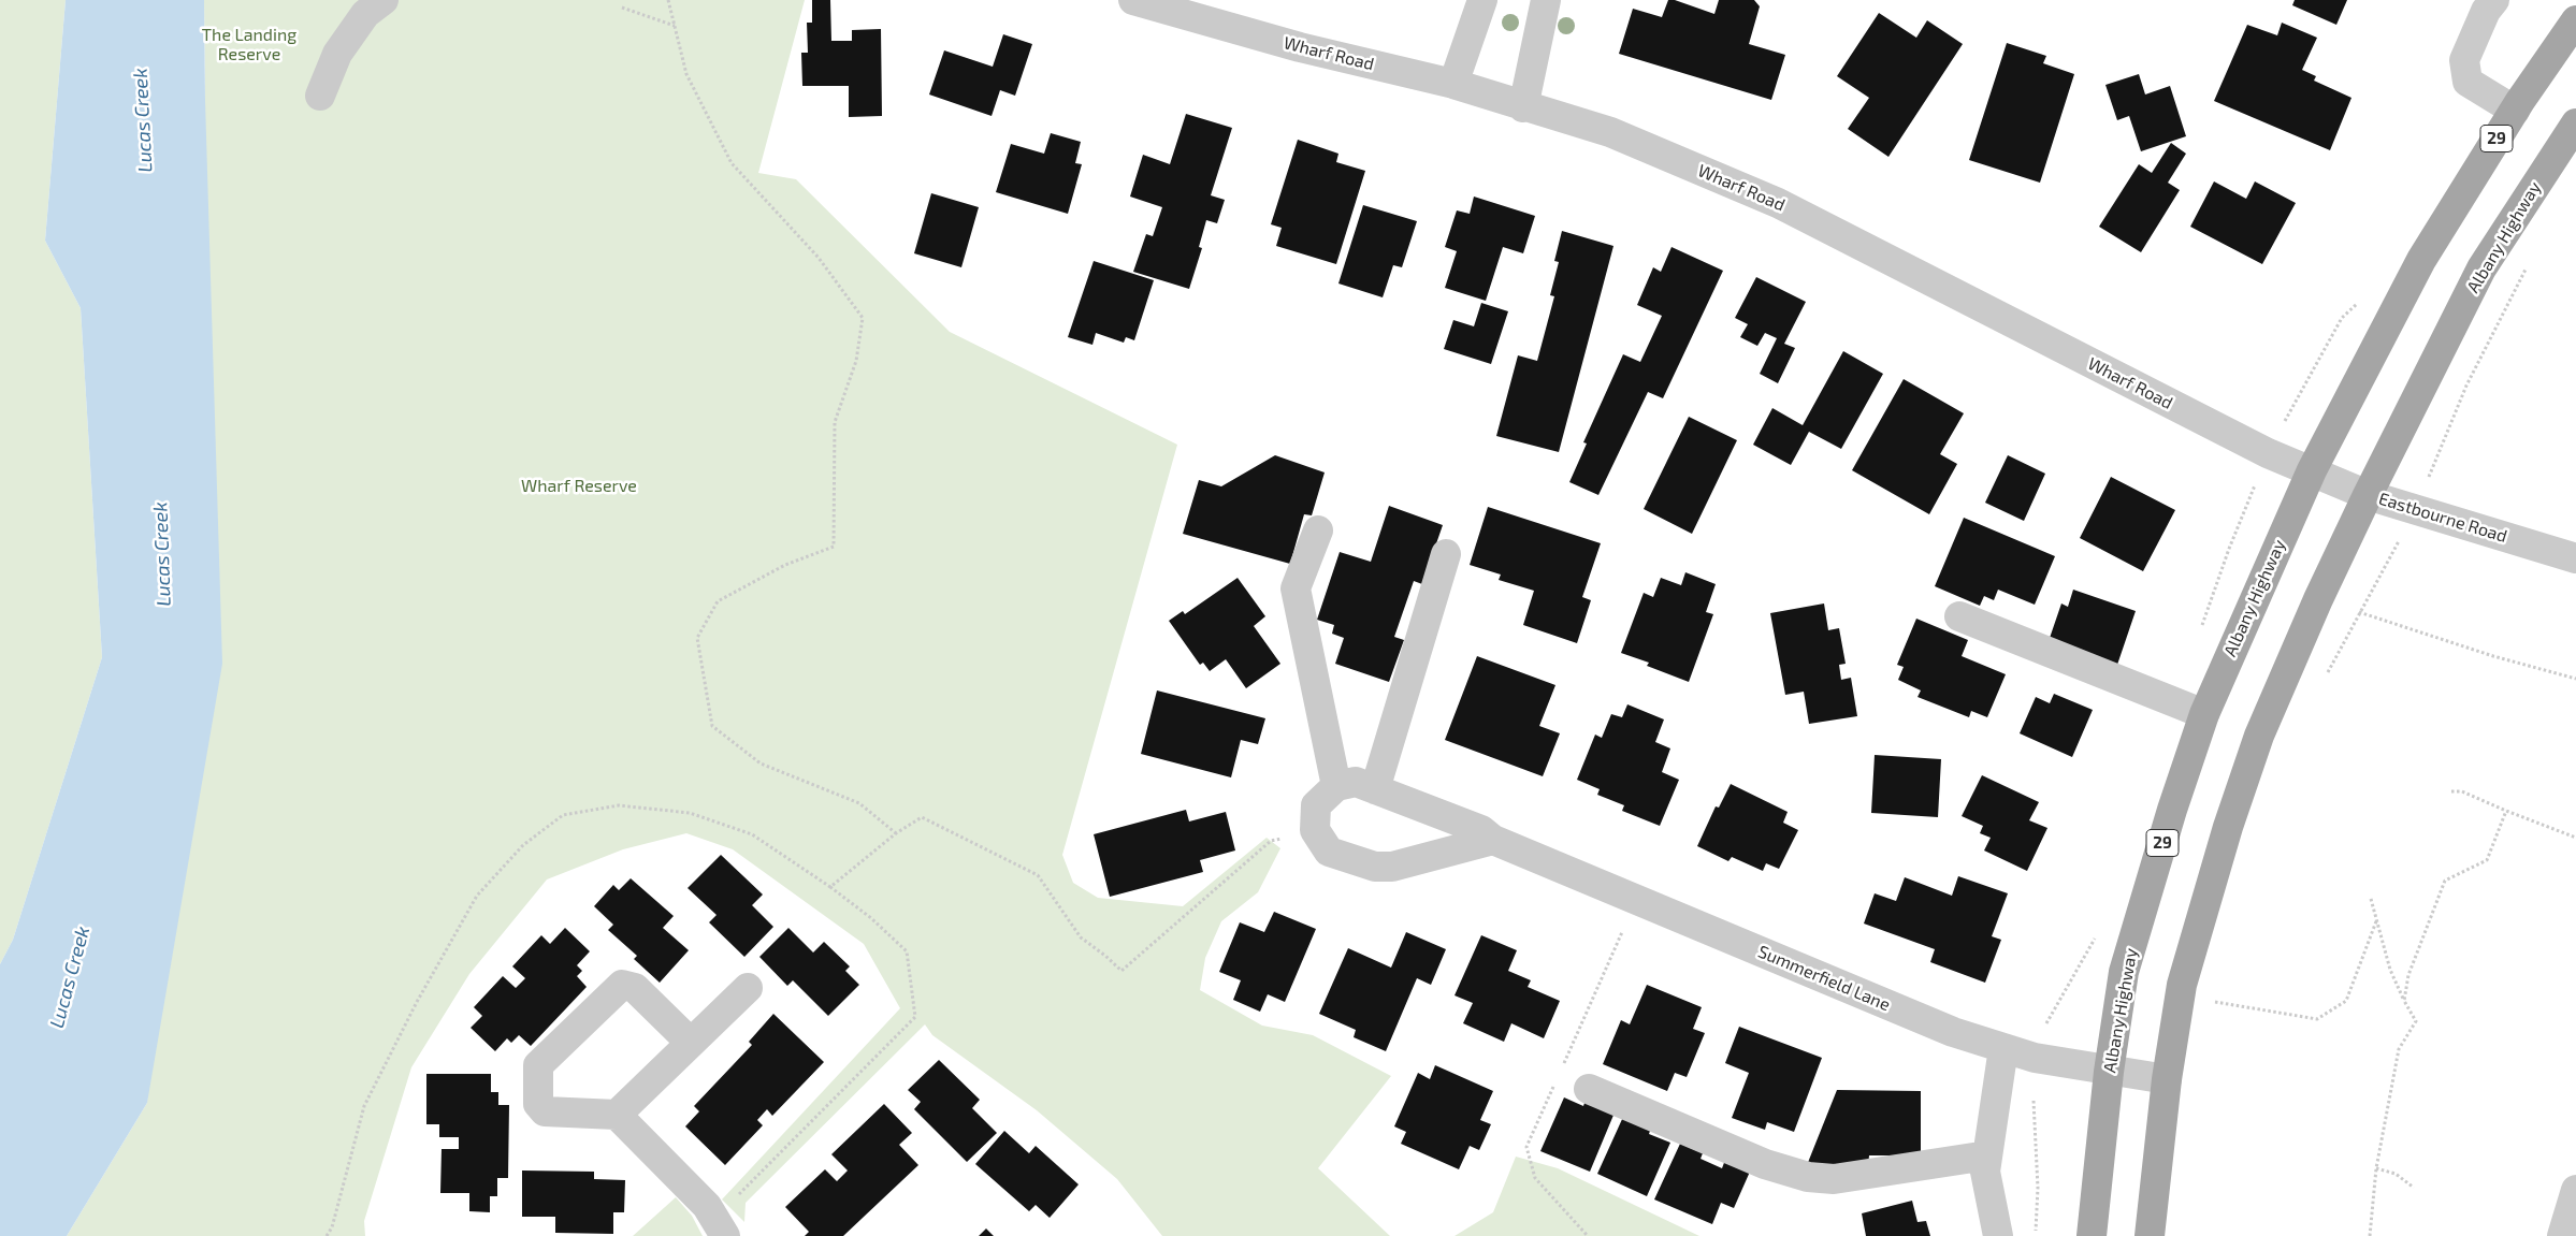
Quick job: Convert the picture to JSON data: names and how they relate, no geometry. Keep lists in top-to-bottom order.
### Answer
{
  "streets": {
    "main road": ["29", "Albany Highway"],
    "street": ["Wharf Road", "Eastbourne Road", "Summerfield Lane"]
  },
  "crossings": [
    ["Wharf Road", "Albany Highway"],
    ["Wharf Road", "Eastbourne Road"],
    ["Albany Highway", "Eastbourne Road"],
    ["Albany Highway", "Summerfield Lane"]
  ],
  "water": ["Lucas Creek"],
  "parks": ["The Landing Reserve", "Wharf Reserve"]
}
